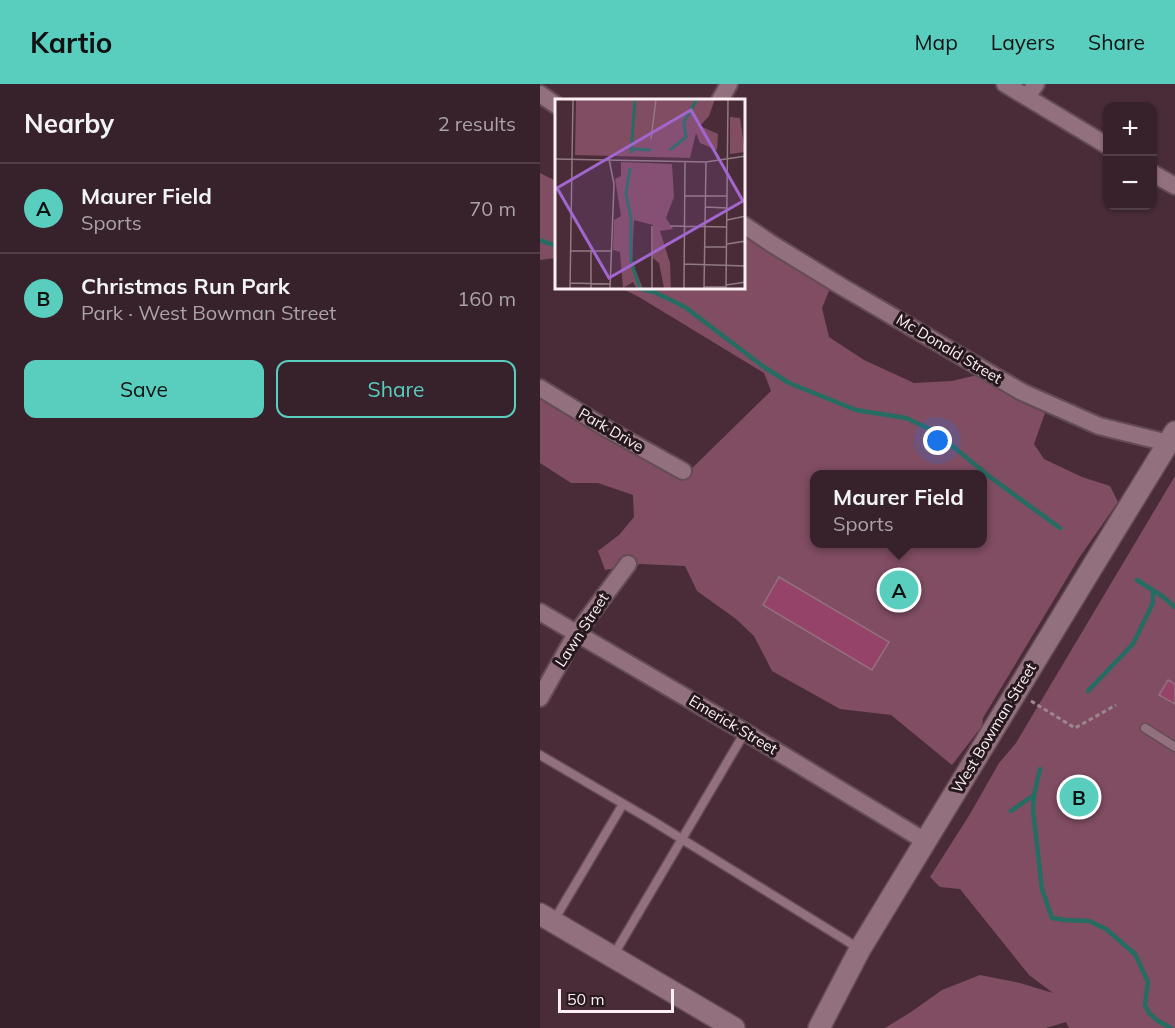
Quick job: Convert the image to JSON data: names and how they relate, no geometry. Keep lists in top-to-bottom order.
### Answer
{
  "streets": {
    "street": [
      "Mc Donald Street",
      "Park Drive",
      "Lawn Street",
      "Emerick Street",
      "West Bowman Street"
    ]
  },
  "crossings": [
    ["Mc Donald Street", "West Bowman Street"],
    ["Lawn Street", "Emerick Street"],
    ["Emerick Street", "West Bowman Street"]
  ],
  "scale_bar": "50 m",
  "page": {
    "header": "Kartio",
    "nav": ["Map", "Layers", "Share"],
    "heading": ["Nearby", "2 results"],
    "map_buttons": ["+", "−"],
    "list": [
      {
        "mark": "A",
        "name": "Maurer Field",
        "note": "Sports",
        "value": "70 m"
      },
      {
        "mark": "B",
        "name": "Christmas Run Park",
        "note": "Park · West Bowman Street",
        "value": "160 m"
      }
    ],
    "buttons": ["Save", "Share"],
    "popup": ["Maurer Field", "Sports"],
    "pins": ["A", "B"],
    "scale": "50 m"
  }
}
